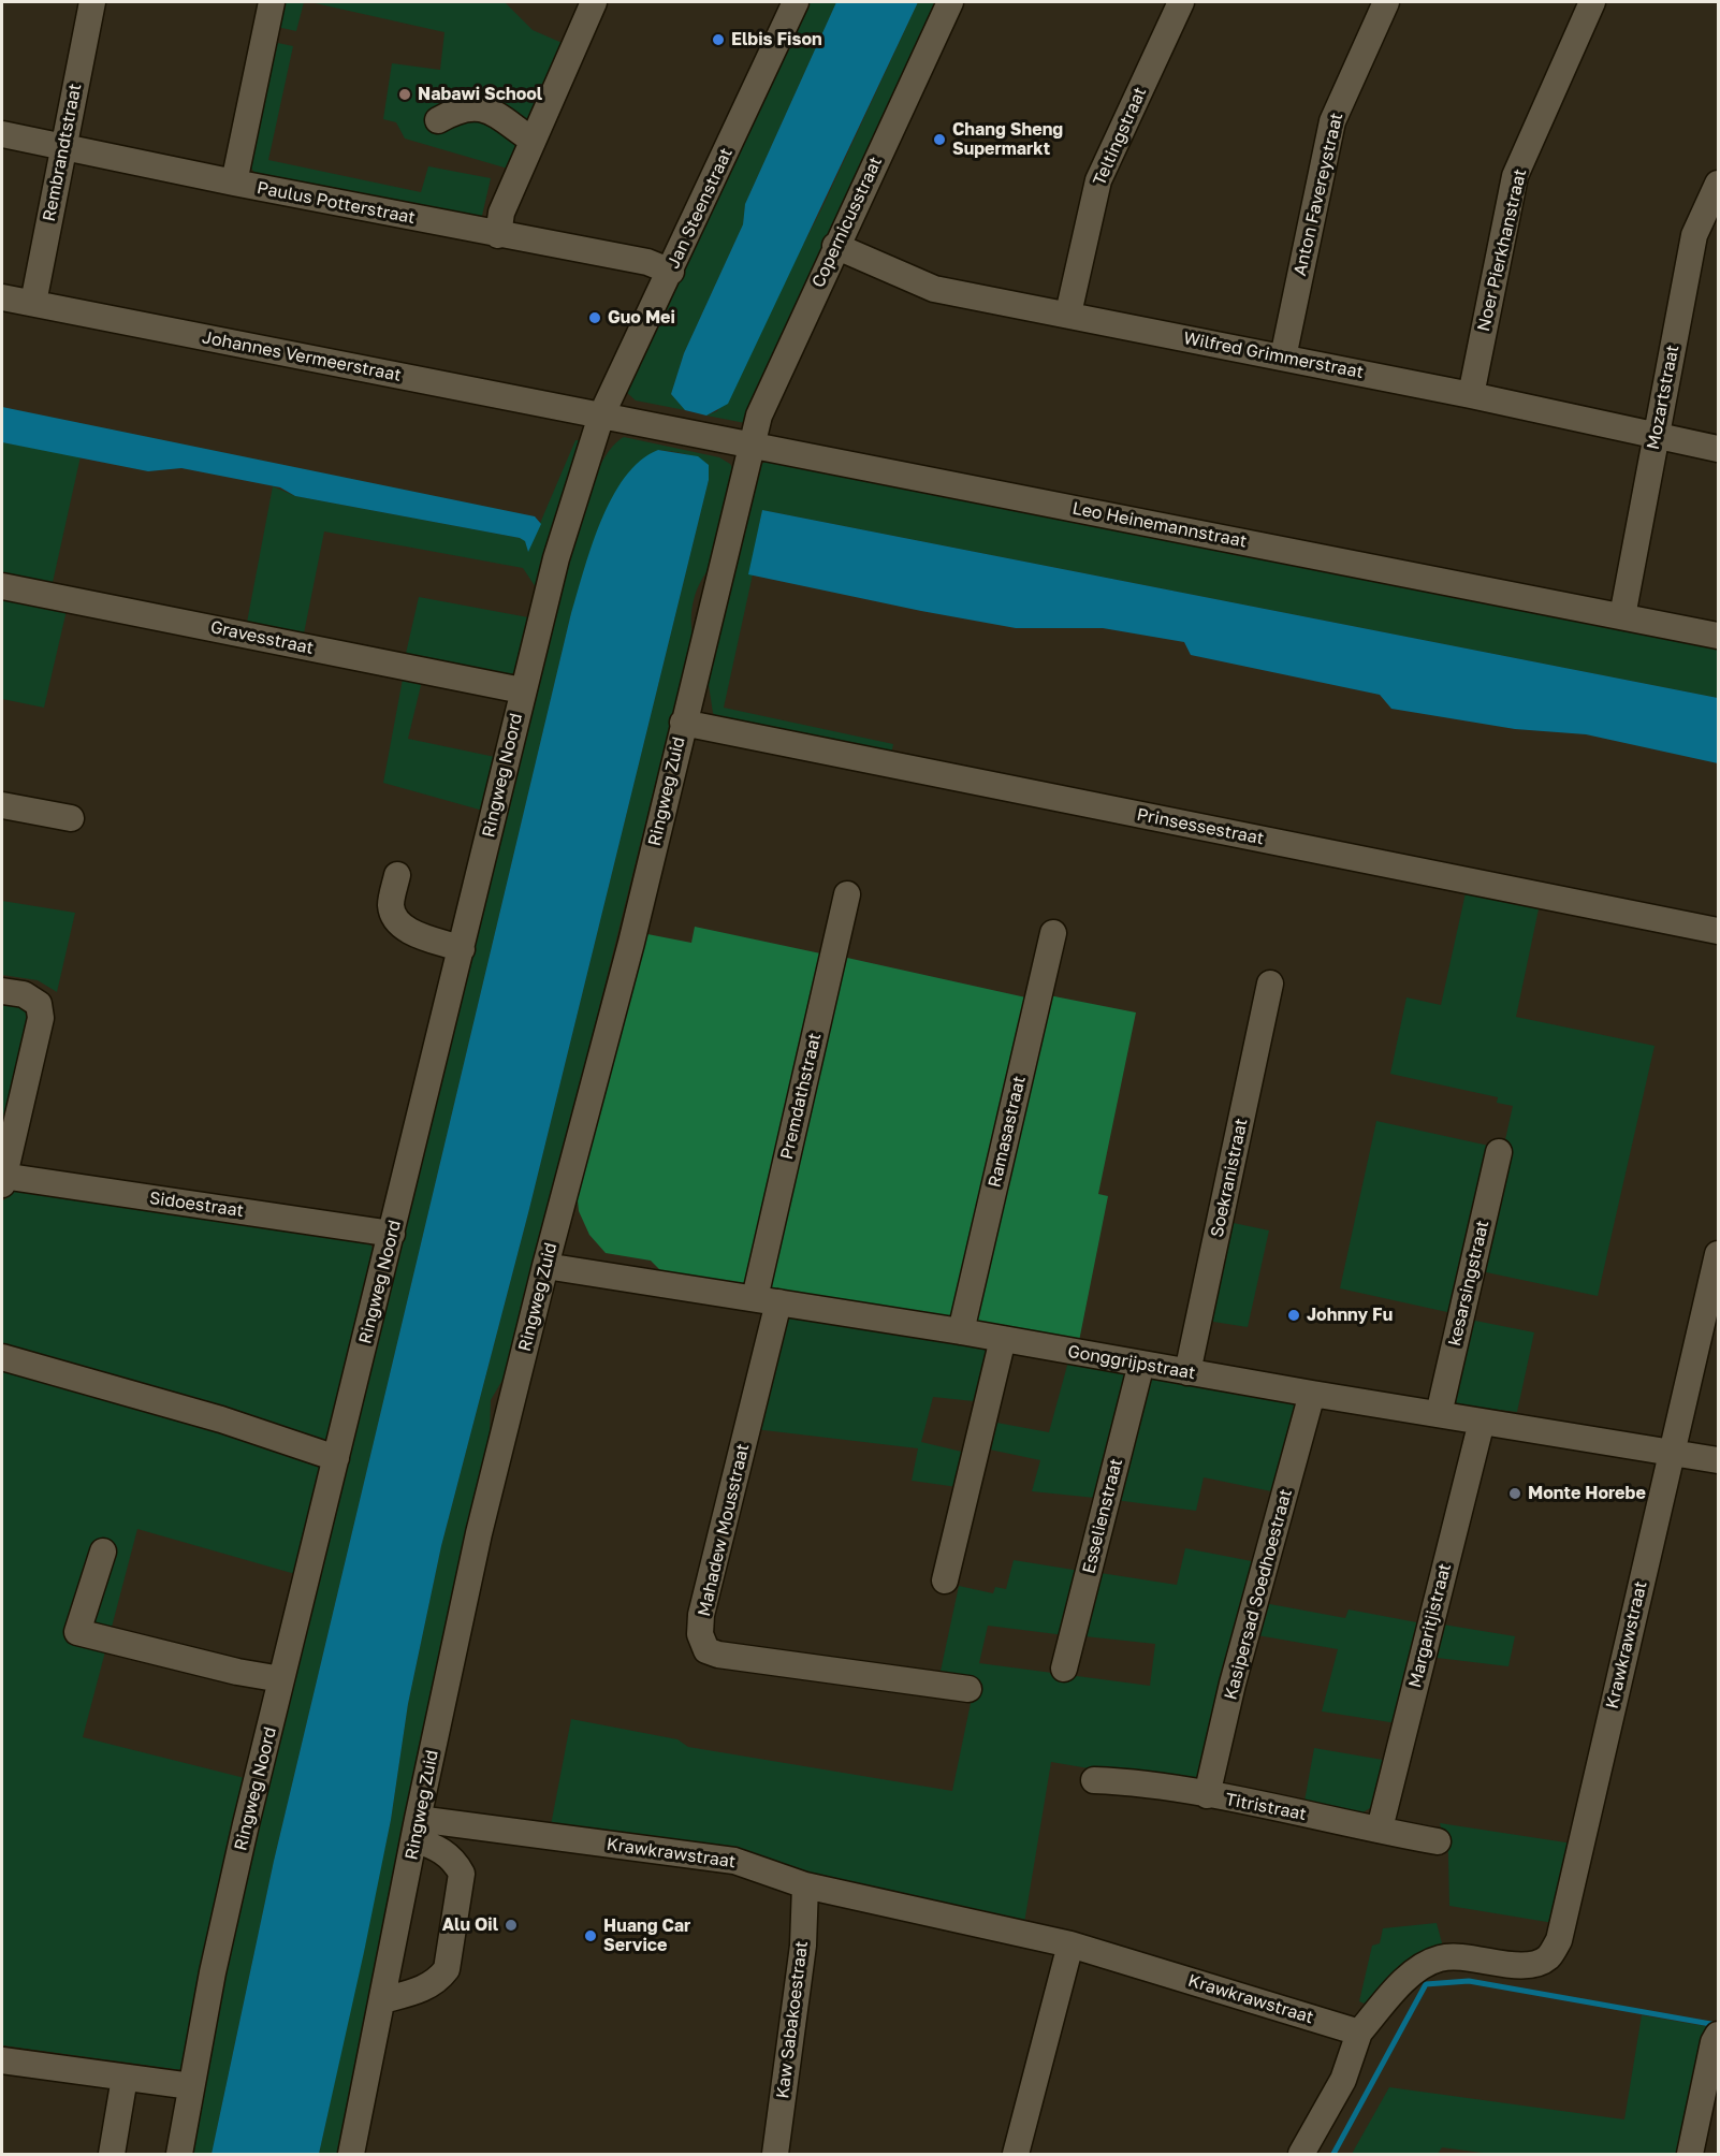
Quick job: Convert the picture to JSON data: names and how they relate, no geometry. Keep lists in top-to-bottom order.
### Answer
{
  "streets": {
    "street": [
      "Teltingstraat",
      "Rembrandtstraat",
      "Anton Favereystraat",
      "Paulus Potterstraat",
      "Jan Steenstraat",
      "Copernicusstraat",
      "Noer Pierkhanstraat",
      "Wilfred Grimmerstraat",
      "Johannes Vermeerstraat",
      "Mozartstraat",
      "Leo Heinemannstraat",
      "Gravesstraat",
      "Ringweg Noord",
      "Ringweg Zuid",
      "Prinsessestraat",
      "Premdathstraat",
      "Ramasastraat",
      "Soekranistraat",
      "Sidoestraat",
      "kesarsingstraat",
      "Gonggrijpstraat",
      "Esselienstraat",
      "Mahadew Mousstraat",
      "Kasipersad Soedhoestraat",
      "Margaritjistraat",
      "Krawkrawstraat",
      "Titristraat",
      "Kaw Sabakoestraat"
    ]
  },
  "crossings": [
    ["Teltingstraat", "Wilfred Grimmerstraat"],
    ["Rembrandtstraat", "Paulus Potterstraat"],
    ["Rembrandtstraat", "Johannes Vermeerstraat"],
    ["Anton Favereystraat", "Wilfred Grimmerstraat"],
    ["Paulus Potterstraat", "Jan Steenstraat"],
    ["Jan Steenstraat", "Johannes Vermeerstraat"],
    ["Jan Steenstraat", "Leo Heinemannstraat"],
    ["Jan Steenstraat", "Ringweg Noord"],
    ["Copernicusstraat", "Wilfred Grimmerstraat"],
    ["Copernicusstraat", "Leo Heinemannstraat"],
    ["Copernicusstraat", "Ringweg Zuid"],
    ["Noer Pierkhanstraat", "Wilfred Grimmerstraat"],
    ["Wilfred Grimmerstraat", "Mozartstraat"],
    ["Johannes Vermeerstraat", "Leo Heinemannstraat"],
    ["Johannes Vermeerstraat", "Ringweg Noord"],
    ["Mozartstraat", "Leo Heinemannstraat"],
    ["Leo Heinemannstraat", "Ringweg Noord"],
    ["Leo Heinemannstraat", "Ringweg Zuid"],
    ["Gravesstraat", "Ringweg Noord"],
    ["Ringweg Noord", "Sidoestraat"],
    ["Ringweg Zuid", "Prinsessestraat"],
    ["Ringweg Zuid", "Gonggrijpstraat"],
    ["Ringweg Zuid", "Krawkrawstraat"],
    ["Premdathstraat", "Gonggrijpstraat"],
    ["Premdathstraat", "Mahadew Mousstraat"],
    ["Ramasastraat", "Gonggrijpstraat"],
    ["Soekranistraat", "Gonggrijpstraat"],
    ["kesarsingstraat", "Gonggrijpstraat"],
    ["Gonggrijpstraat", "Esselienstraat"],
    ["Gonggrijpstraat", "Mahadew Mousstraat"],
    ["Gonggrijpstraat", "Kasipersad Soedhoestraat"],
    ["Gonggrijpstraat", "Margaritjistraat"],
    ["Gonggrijpstraat", "Krawkrawstraat"],
    ["Kasipersad Soedhoestraat", "Titristraat"],
    ["Margaritjistraat", "Titristraat"],
    ["Krawkrawstraat", "Kaw Sabakoestraat"]
  ],
  "places": [
    "Elbis Fison",
    "Nabawi School",
    "Chang Sheng Supermarkt",
    "Guo Mei",
    "Johnny Fu",
    "Monte Horebe",
    "Alu Oil",
    "Huang Car Service"
  ]
}
